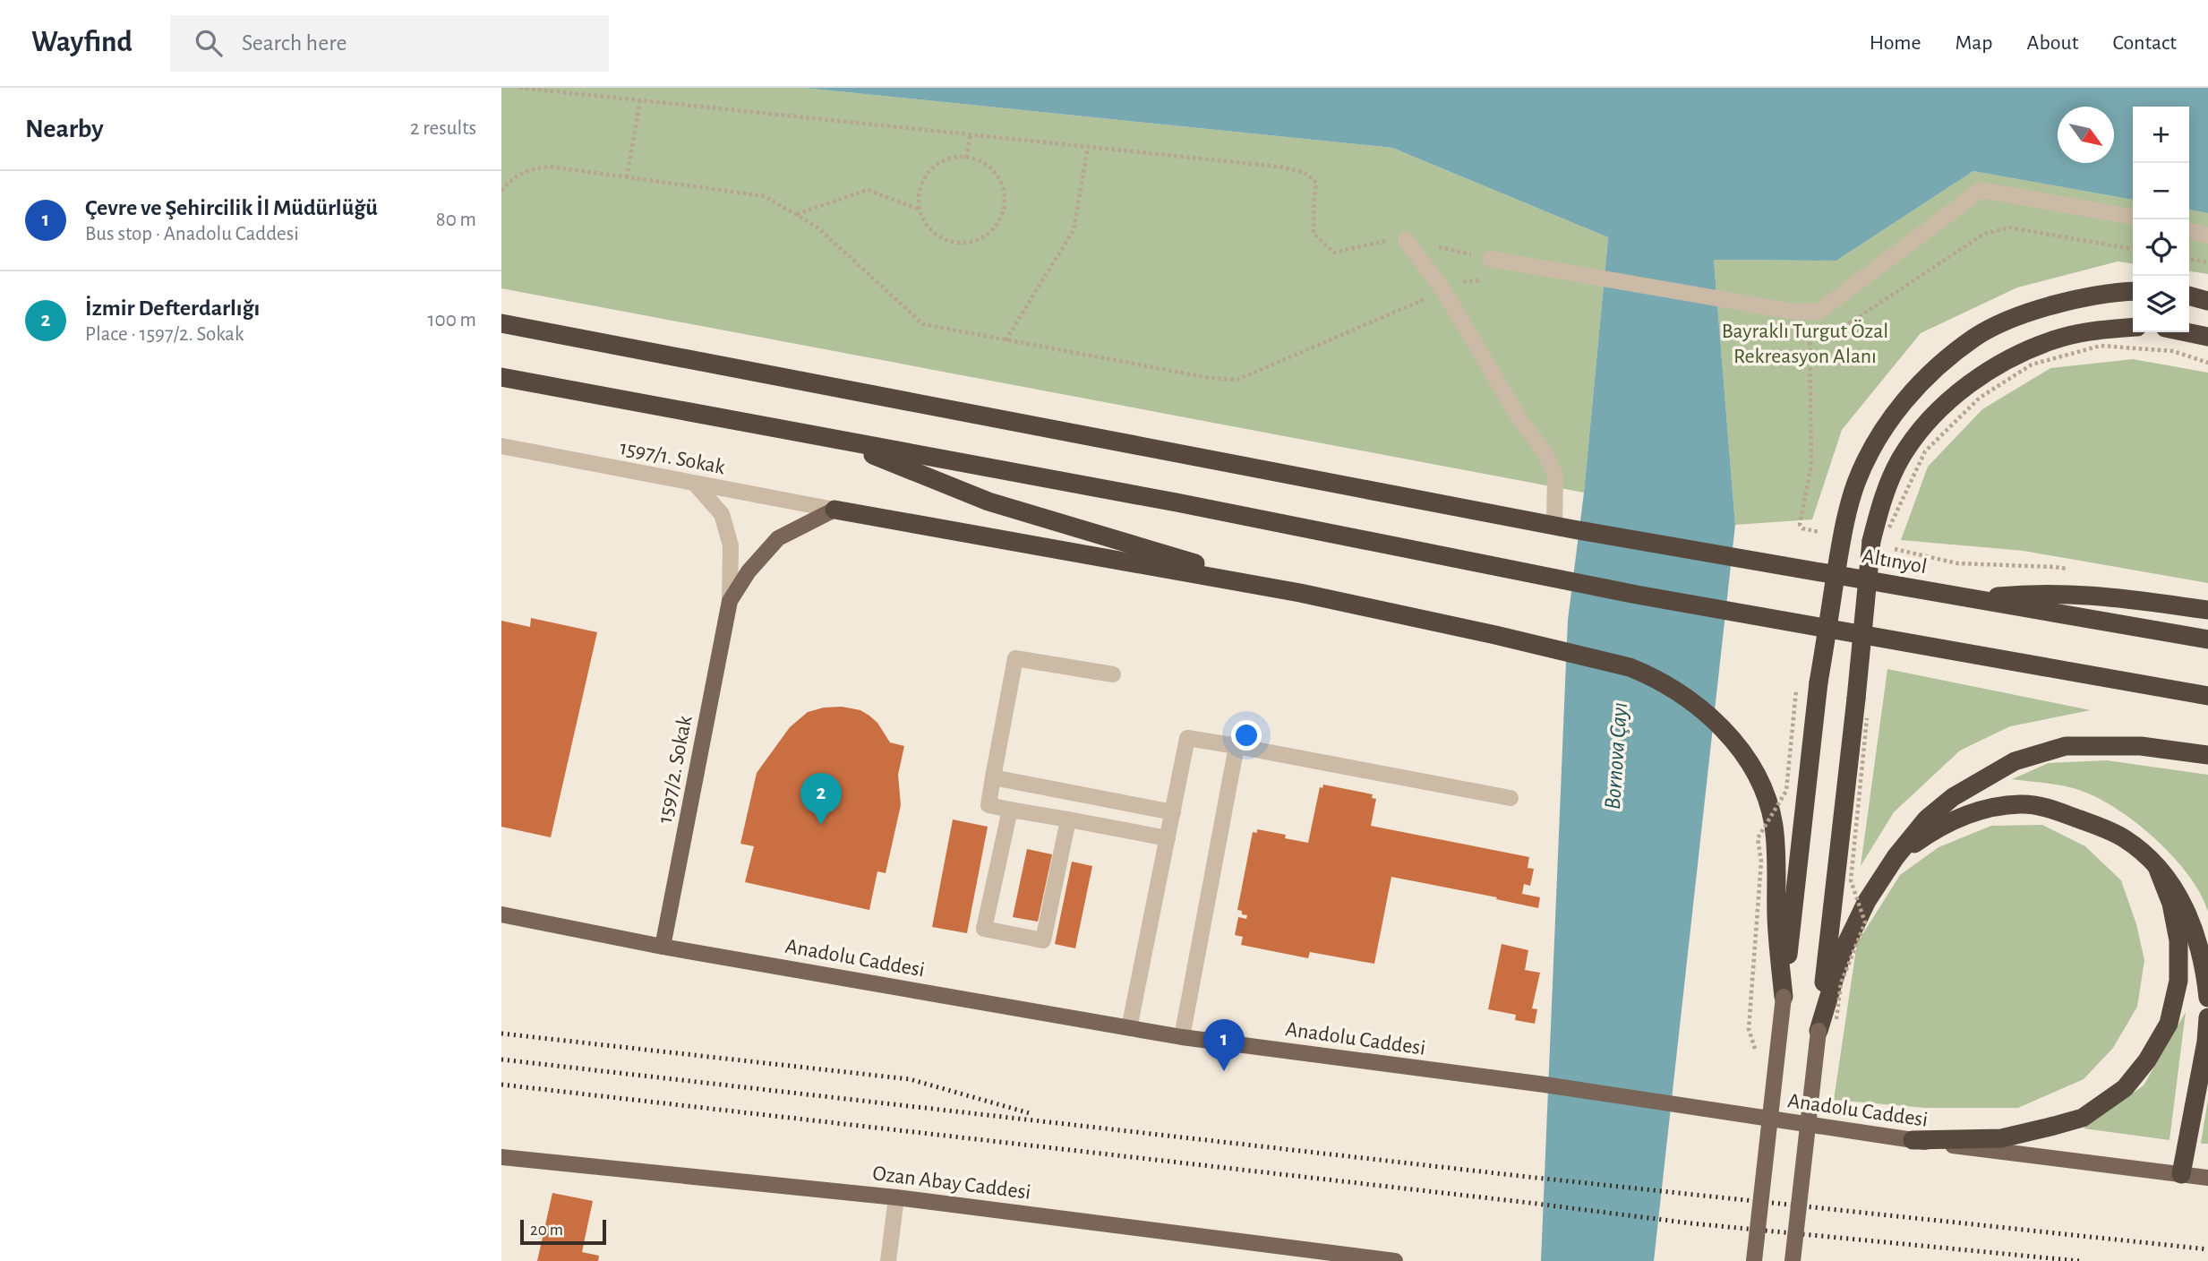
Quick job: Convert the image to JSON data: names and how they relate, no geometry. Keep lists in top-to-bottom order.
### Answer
{
  "streets": {
    "highway": ["Altınyol"],
    "main road": ["1597/2. Sokak", "Anadolu Caddesi", "Ozan Abay Caddesi"],
    "street": ["1597/1. Sokak"]
  },
  "crossings": [
    ["1597/2. Sokak", "Anadolu Caddesi"]
  ],
  "water": ["Bornova Çayı"],
  "parks": ["Bayraklı Turgut Özal Rekreasyon Alanı"],
  "scale_bar": "20 m",
  "north": "bottom right",
  "page": {
    "header": "Wayfind",
    "search": "Search here",
    "nav": [
      "Home",
      "Map",
      "About",
      "Contact"
    ],
    "heading": ["Nearby", "2 results"],
    "map_buttons": ["+", "−"],
    "list": [
      {
        "mark": "1",
        "name": "Çevre ve Şehircilik İl Müdürlüğü",
        "note": "Bus stop · Anadolu Caddesi",
        "value": "80 m"
      },
      {
        "mark": "2",
        "name": "İzmir Defterdarlığı",
        "note": "Place · 1597/2. Sokak",
        "value": "100 m"
      }
    ],
    "pins": ["2", "1"],
    "scale": "20 m"
  }
}
